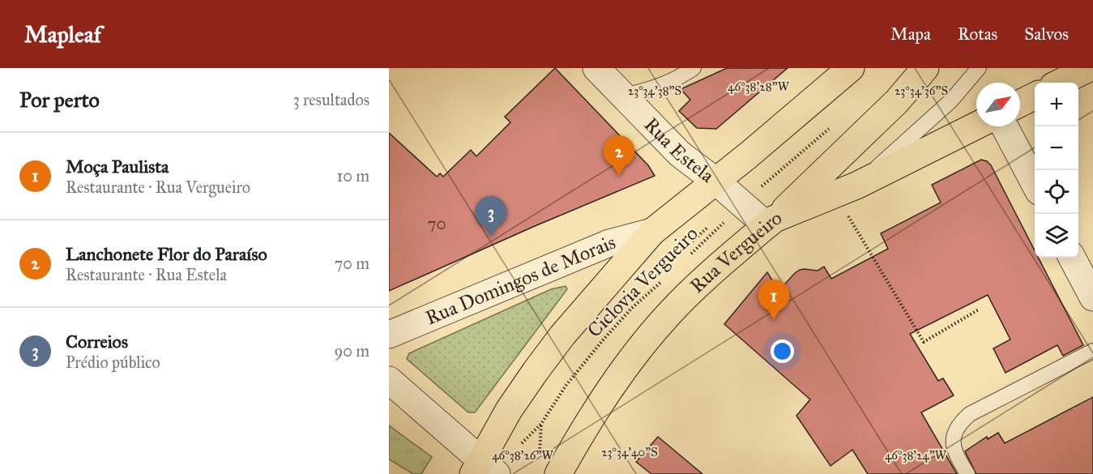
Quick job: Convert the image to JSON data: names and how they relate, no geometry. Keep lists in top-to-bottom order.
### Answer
{
  "streets": {
    "main road": ["Rua Vergueiro"],
    "street": ["Rua Estela", "Rua Domingos de Morais"],
    "path": ["Ciclovia Vergueiro"]
  },
  "crossings": [
    ["Rua Estela", "Rua Vergueiro"],
    ["Rua Vergueiro", "Ciclovia Vergueiro"]
  ],
  "house_numbers": ["70"],
  "north": "top right",
  "page": {
    "header": "Mapleaf",
    "nav": ["Mapa", "Rotas", "Salvos"],
    "heading": ["Por perto", "3 resultados"],
    "map_buttons": ["+", "−"],
    "list": [
      {
        "mark": "1",
        "name": "Moça Paulista",
        "note": "Restaurante · Rua Vergueiro",
        "value": "10 m"
      },
      {
        "mark": "2",
        "name": "Lanchonete Flor do Paraíso",
        "note": "Restaurante · Rua Estela",
        "value": "70 m"
      },
      {
        "mark": "3",
        "name": "Correios",
        "note": "Prédio público",
        "value": "90 m"
      }
    ],
    "pins": ["2", "3", "1"]
  },
  "coordinates": [
    "46°38'28\"W",
    "23°34'38\"S",
    "23°34'36\"S",
    "23°34'40\"S",
    "46°38'26\"W",
    "46°38'24\"W"
  ]
}
